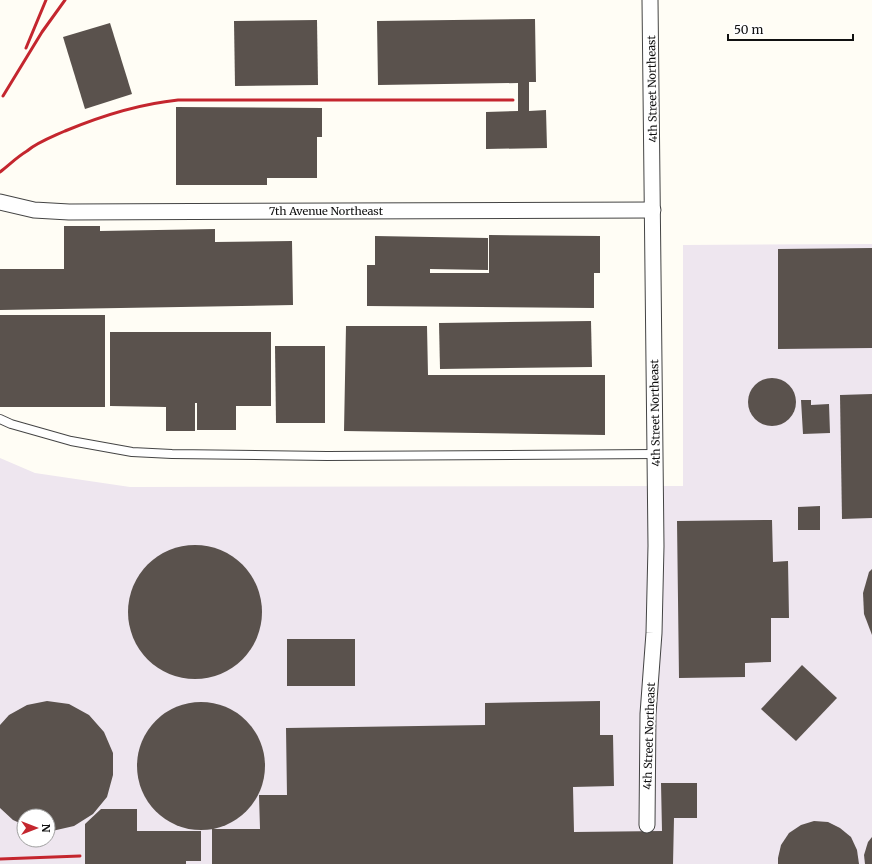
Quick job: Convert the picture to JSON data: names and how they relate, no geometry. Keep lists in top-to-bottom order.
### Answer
{
  "streets": {
    "street": ["4th Street Northeast", "7th Avenue Northeast"]
  },
  "crossings": [
    ["4th Street Northeast", "7th Avenue Northeast"]
  ],
  "scale_bar": "50 m",
  "north": "right"
}
